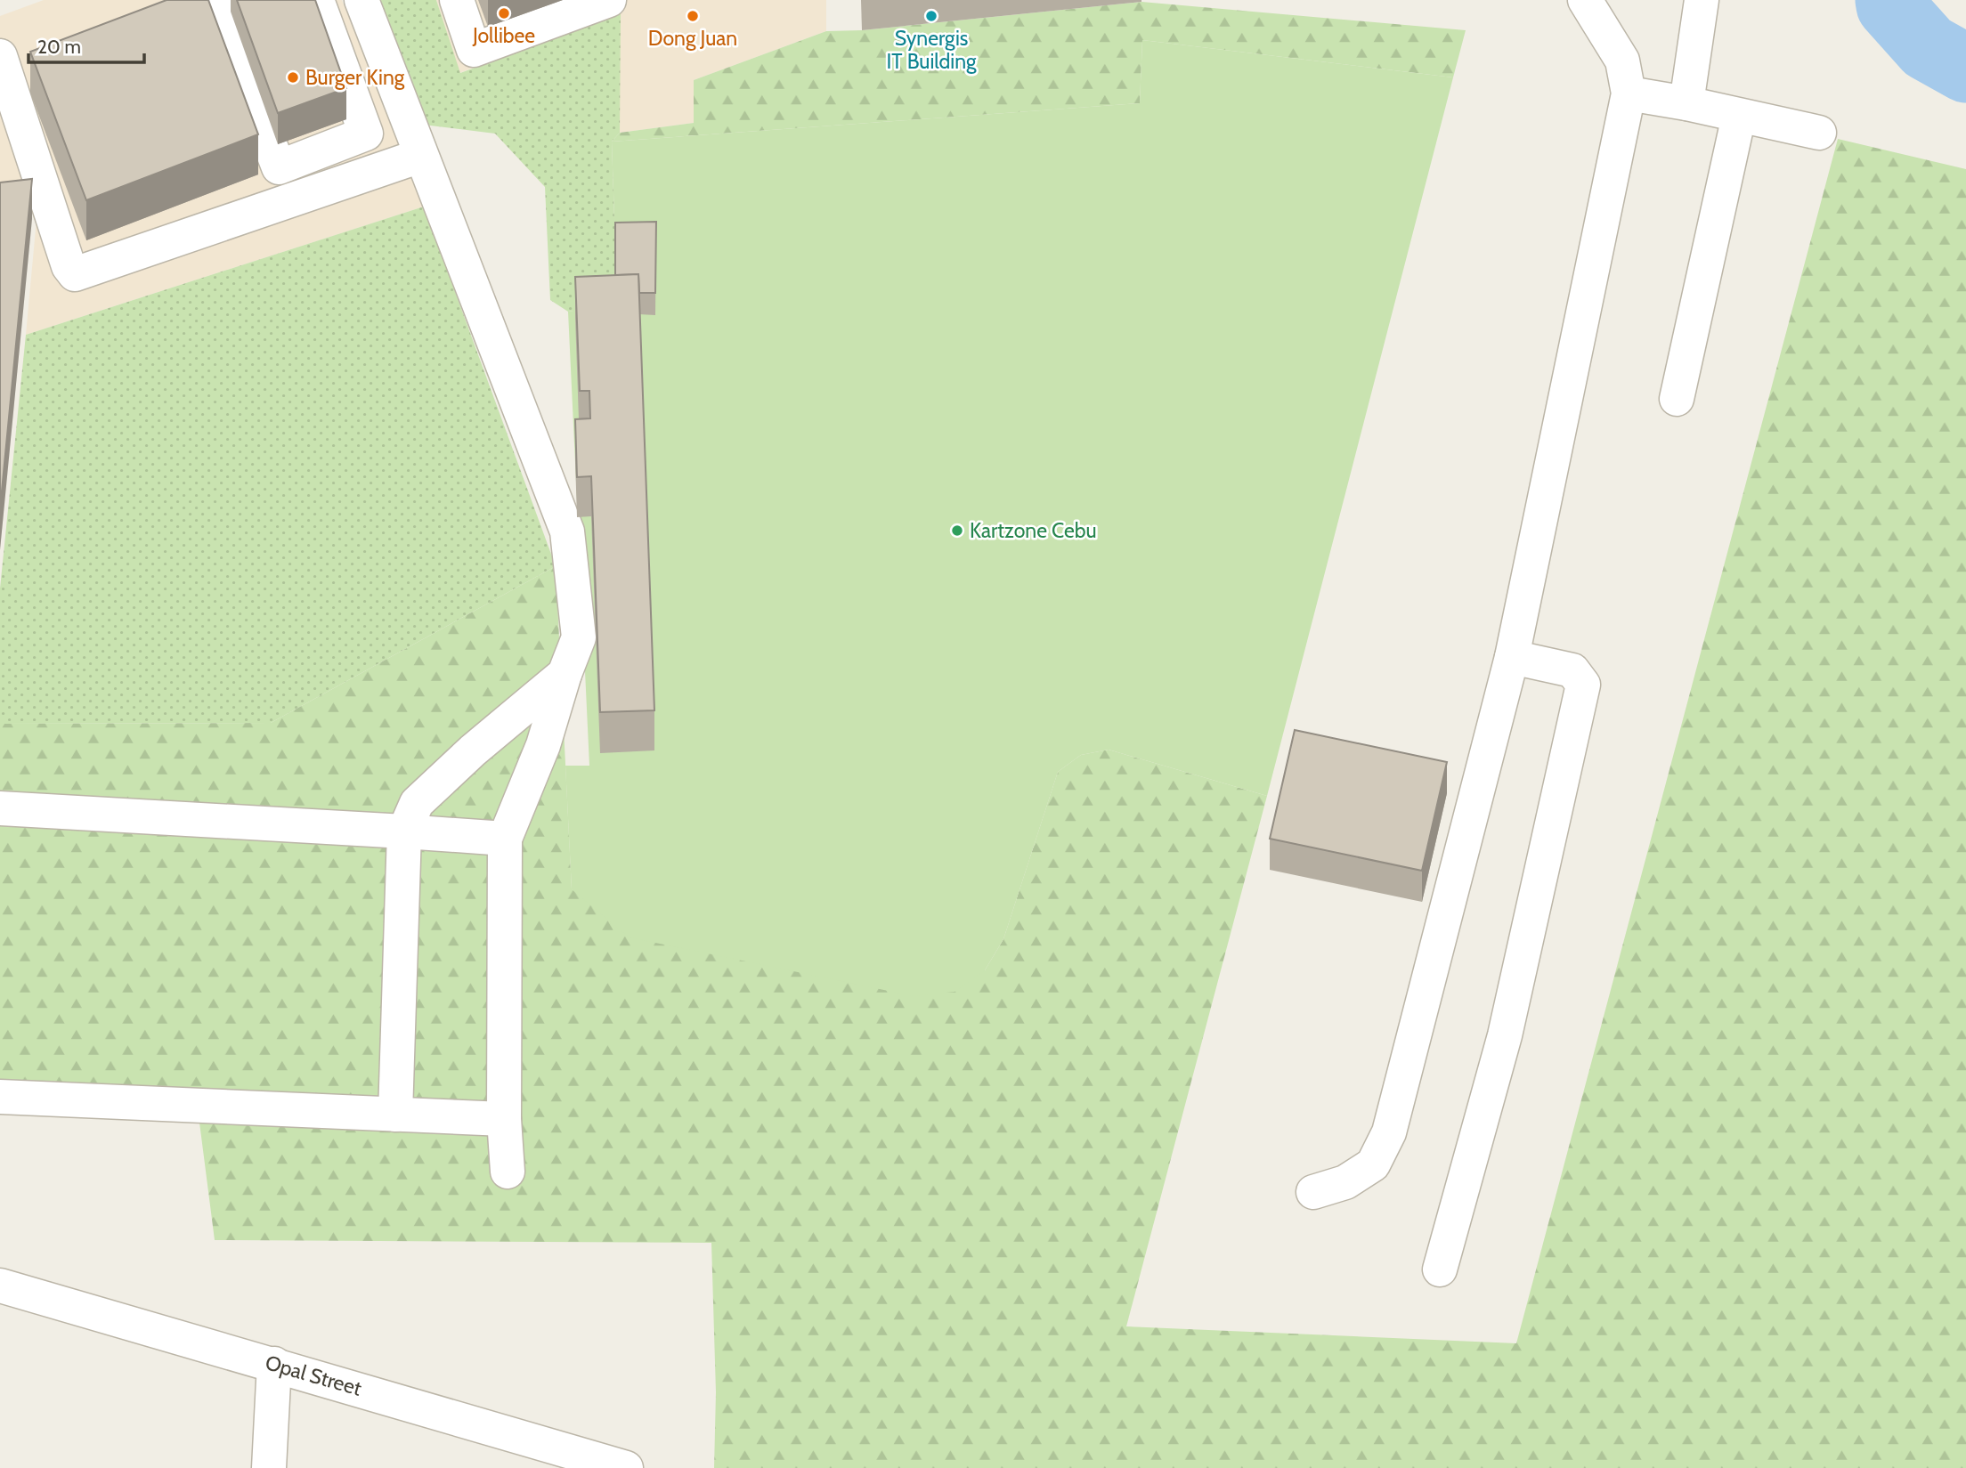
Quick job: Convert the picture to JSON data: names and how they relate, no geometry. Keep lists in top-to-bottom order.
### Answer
{
  "streets": {
    "street": ["Opal Street"]
  },
  "places": [
    "Jollibee",
    "Dong Juan",
    "Synergis IT Building",
    "Burger King",
    "Kartzone Cebu"
  ],
  "scale_bar": "20 m"
}
